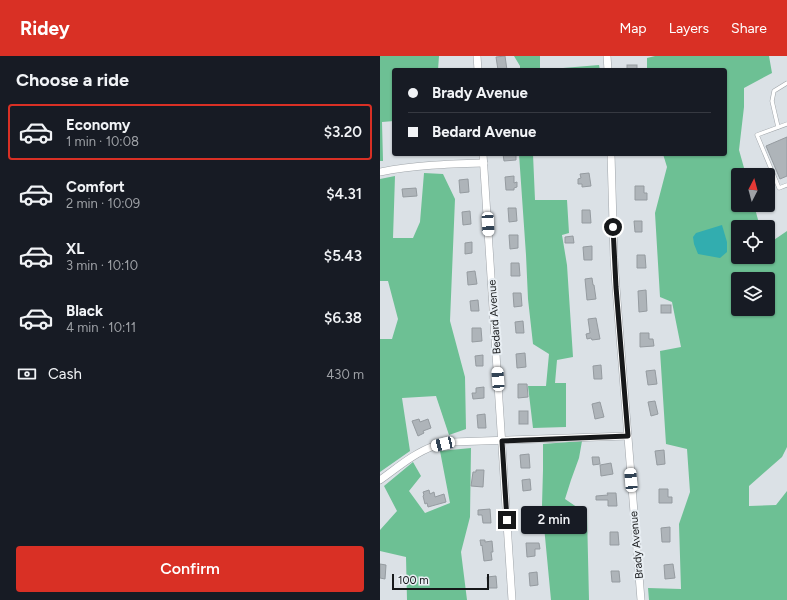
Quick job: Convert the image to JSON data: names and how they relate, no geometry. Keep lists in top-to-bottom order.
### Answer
{
  "streets": {
    "street": ["Bedard Avenue", "Brady Avenue"]
  },
  "scale_bar": "100 m",
  "north": "top",
  "page": {
    "header": "Ridey",
    "nav": ["Map", "Layers", "Share"],
    "heading": "Choose a ride",
    "banner": ["Brady Avenue", "Bedard Avenue"],
    "list": [
      {
        "name": "Economy",
        "note": "1 min · 10:08",
        "value": "$3.20"
      },
      {
        "name": "Comfort",
        "note": "2 min · 10:09",
        "value": "$4.31"
      },
      {
        "name": "XL",
        "note": "3 min · 10:10",
        "value": "$5.43"
      },
      {
        "name": "Black",
        "note": "4 min · 10:11",
        "value": "$6.38"
      }
    ],
    "pay": ["Cash", "430 m"],
    "bubble": "2 min",
    "buttons": "Confirm",
    "scale": "100 m"
  }
}
